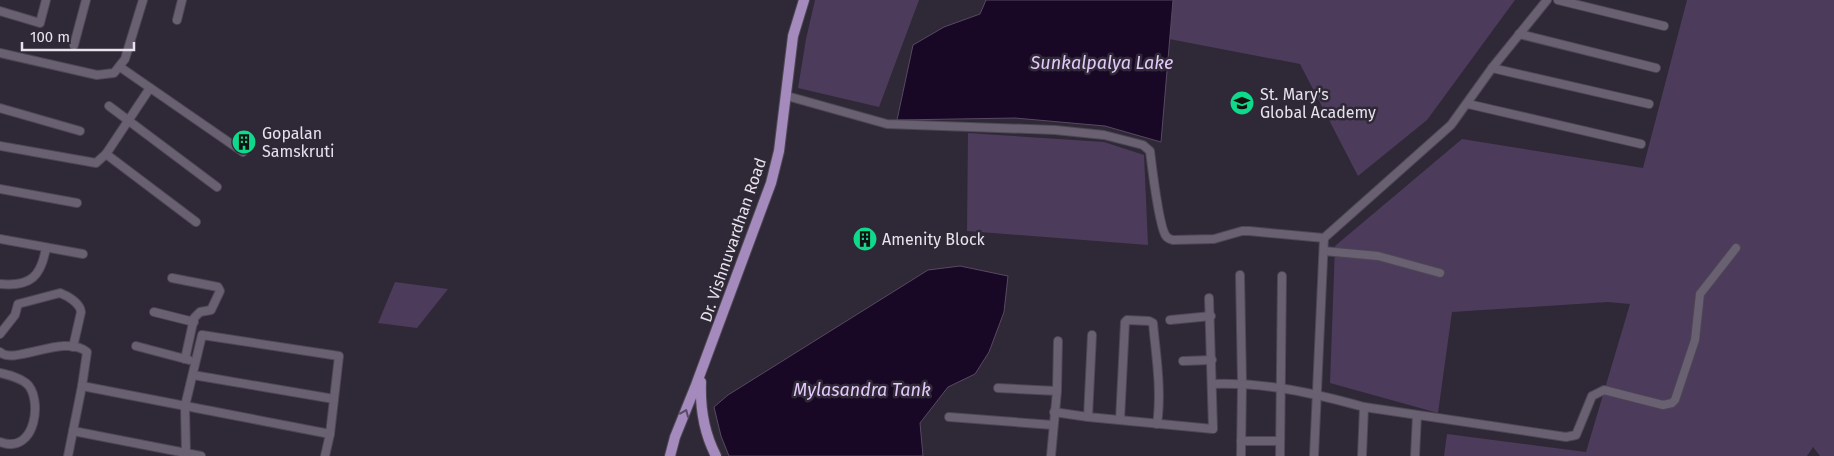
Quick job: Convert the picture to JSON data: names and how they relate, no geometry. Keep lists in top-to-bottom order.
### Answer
{
  "streets": {
    "main road": ["Dr. Vishnuvardhan Road"]
  },
  "water": ["Sunkalpalya Lake", "Mylasandra Tank"],
  "places": {
    "school or university": ["St. Mary's Global Academy"],
    "building": ["Gopalan Samskruti", "Amenity Block"]
  },
  "scale_bar": "100 m"
}
